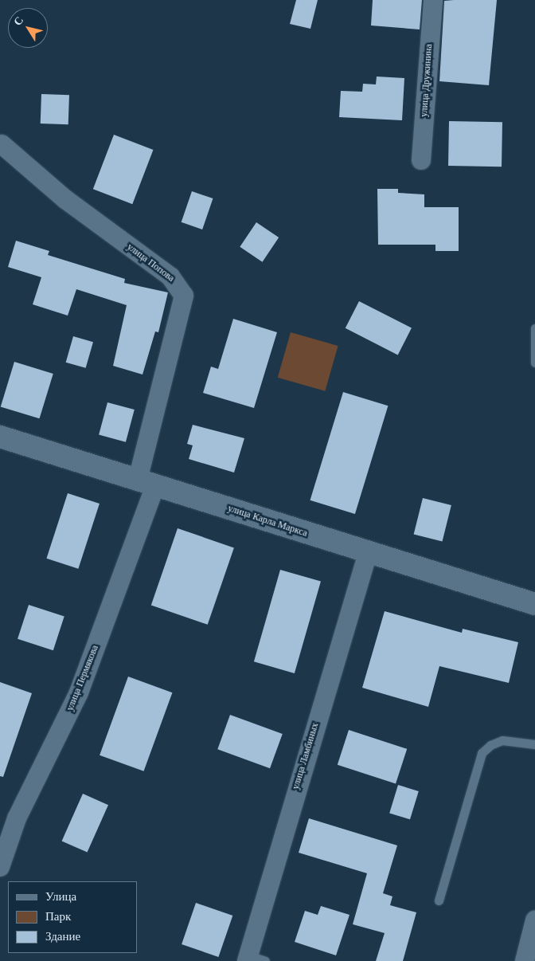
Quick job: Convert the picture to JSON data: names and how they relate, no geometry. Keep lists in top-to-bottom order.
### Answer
{
  "streets": {
    "street": [
      "улица Дружинина",
      "улица Попова",
      "улица Карла Маркса",
      "улица Пермякова",
      "улица Ламбиных"
    ]
  },
  "crossings": [
    ["улица Попова", "улица Карла Маркса"],
    ["улица Попова", "улица Пермякова"],
    ["улица Карла Маркса", "улица Пермякова"],
    ["улица Карла Маркса", "улица Ламбиных"]
  ],
  "legend": ["Улица", "Парк", "Здание"],
  "north": "top left"
}
